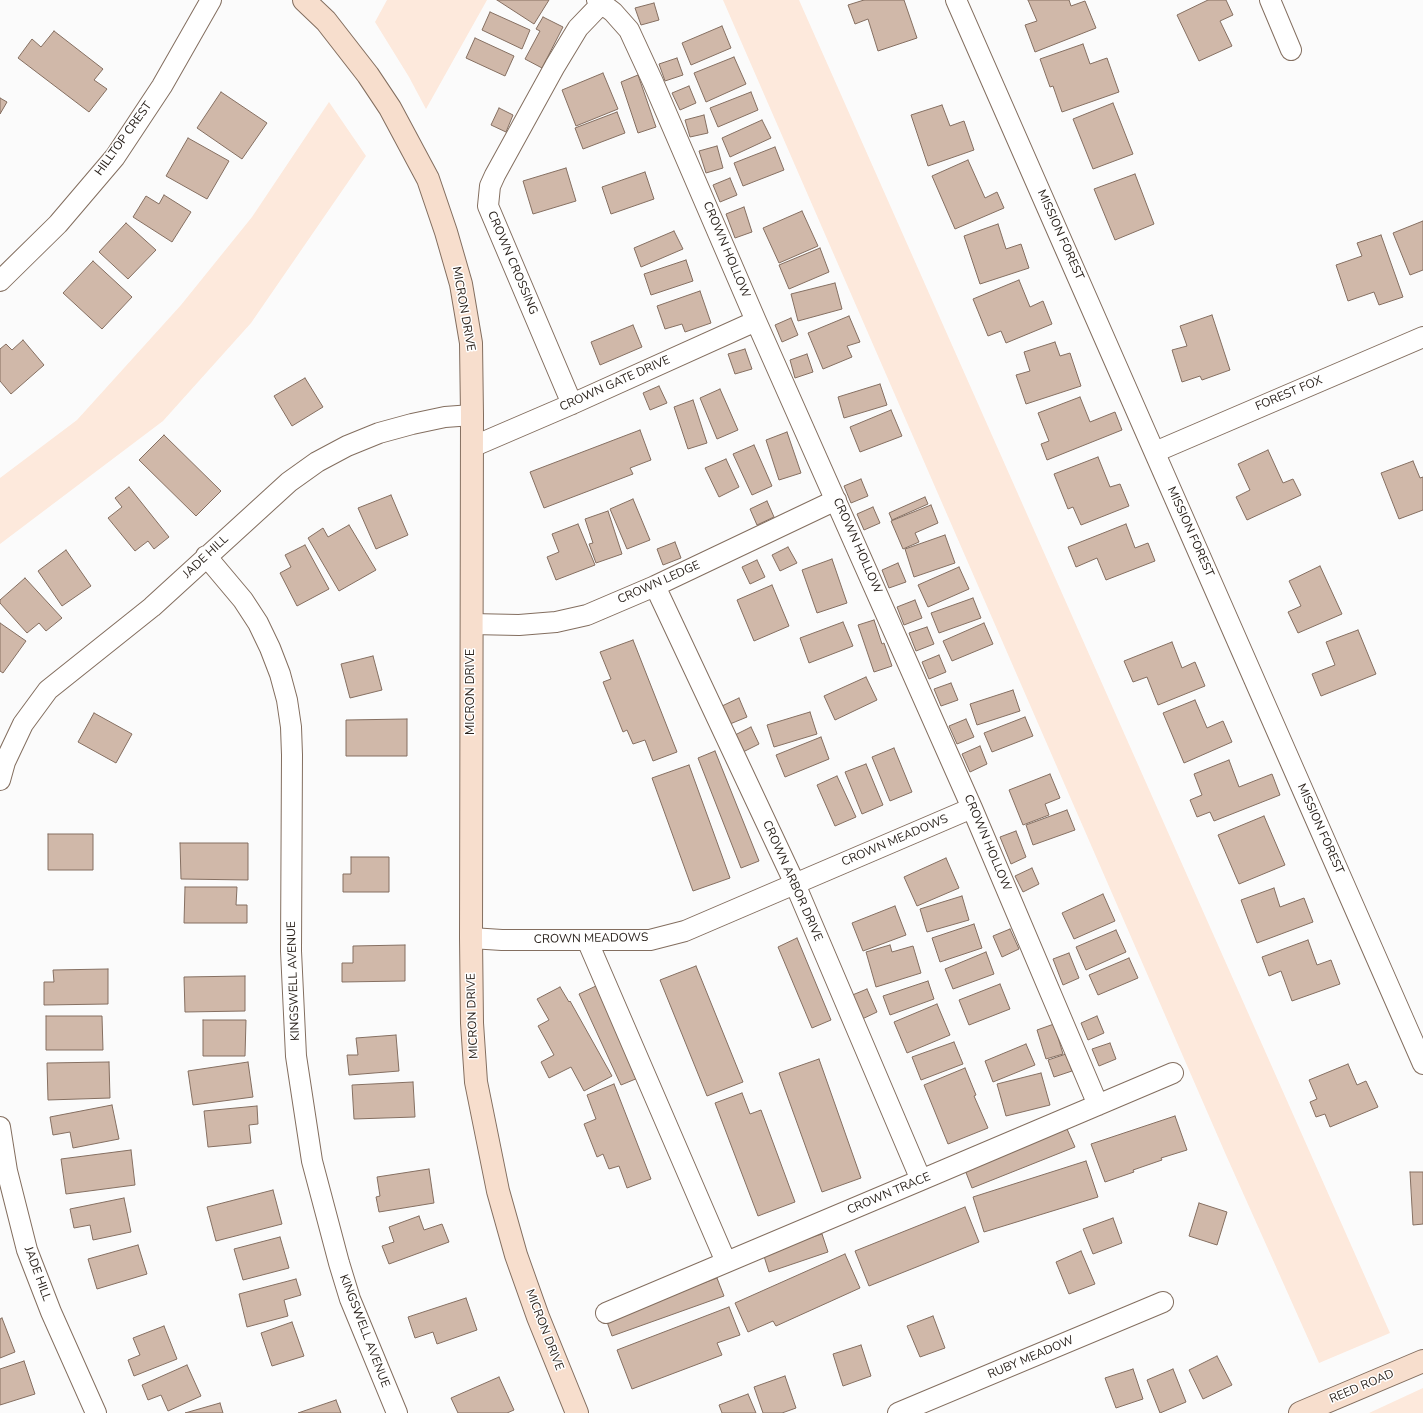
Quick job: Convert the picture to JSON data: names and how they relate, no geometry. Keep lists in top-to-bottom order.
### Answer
{
  "streets": {
    "street": [
      "HILLTOP CREST",
      "MISSION FOREST",
      "CROWN HOLLOW",
      "CROWN CROSSING",
      "MICRON DRIVE",
      "CROWN GATE DRIVE",
      "FOREST FOX",
      "JADE HILL",
      "CROWN LEDGE",
      "CROWN MEADOWS",
      "CROWN ARBOR DRIVE",
      "KINGSWELL AVENUE",
      "CROWN TRACE",
      "RUBY MEADOW",
      "REED ROAD"
    ]
  },
  "crossings": [
    ["MISSION FOREST", "FOREST FOX"],
    ["CROWN HOLLOW", "CROWN CROSSING"],
    ["CROWN HOLLOW", "CROWN GATE DRIVE"],
    ["CROWN HOLLOW", "CROWN LEDGE"],
    ["CROWN HOLLOW", "CROWN MEADOWS"],
    ["CROWN HOLLOW", "CROWN TRACE"],
    ["CROWN CROSSING", "CROWN GATE DRIVE"],
    ["MICRON DRIVE", "CROWN GATE DRIVE"],
    ["MICRON DRIVE", "JADE HILL"],
    ["MICRON DRIVE", "CROWN LEDGE"],
    ["MICRON DRIVE", "CROWN MEADOWS"],
    ["JADE HILL", "KINGSWELL AVENUE"],
    ["CROWN LEDGE", "CROWN ARBOR DRIVE"],
    ["CROWN MEADOWS", "CROWN ARBOR DRIVE"],
    ["CROWN ARBOR DRIVE", "CROWN TRACE"]
  ]
}
